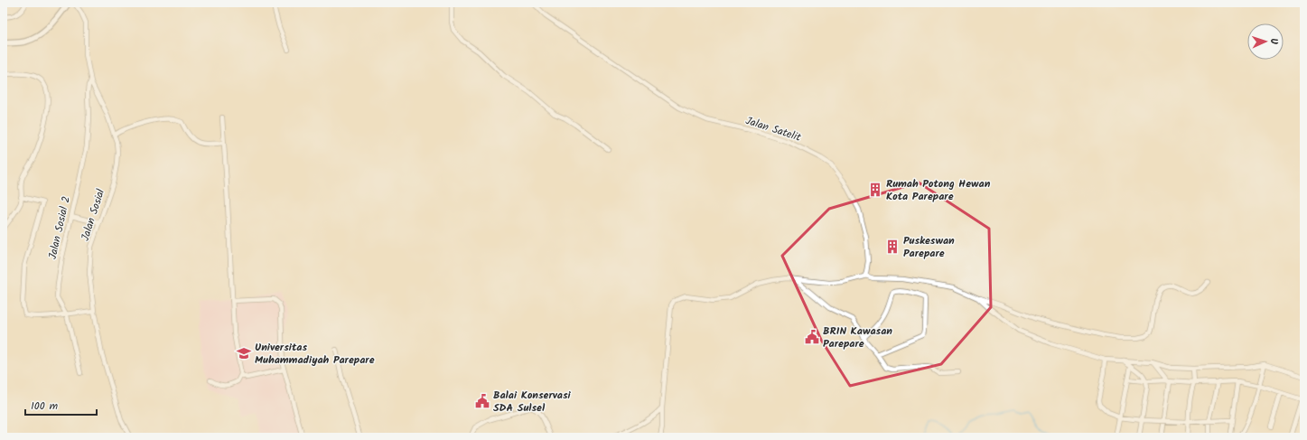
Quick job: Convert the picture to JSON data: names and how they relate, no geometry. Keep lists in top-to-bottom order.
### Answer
{
  "streets": {
    "street": ["Jalan Satelit", "Jalan Sosial", "Jalan Sosial 2"]
  },
  "crossings": [
    ["Jalan Sosial", "Jalan Sosial 2"]
  ],
  "places": {
    "building": ["Rumah Potong Hewan Kota Parepare", "Puskeswan Parepare"],
    "public building": ["BRIN Kawasan Parepare", "Balai Konservasi SDA Sulsel"],
    "school or university": ["Universitas Muhammadiyah Parepare"]
  },
  "scale_bar": "100 m",
  "north": "right"
}
